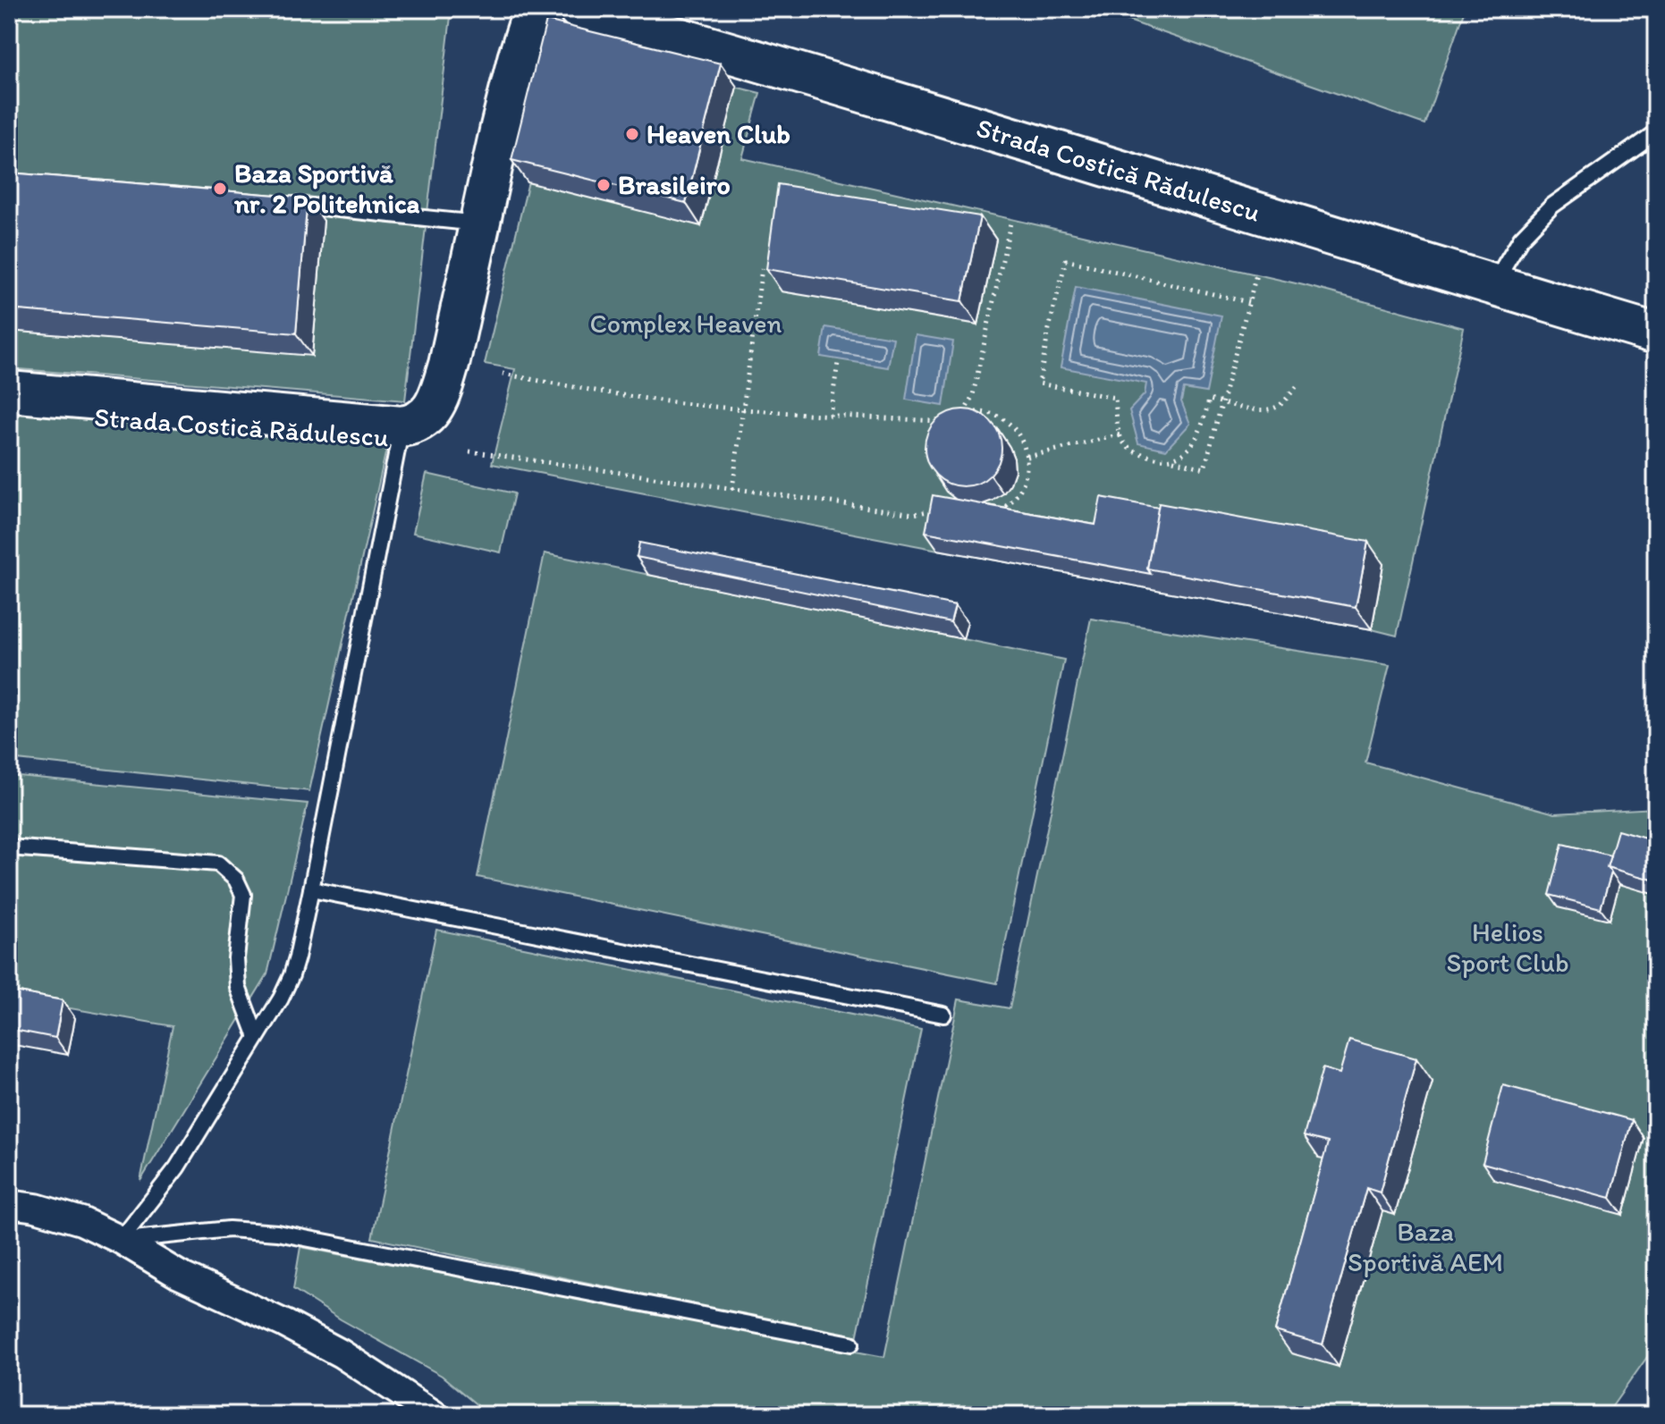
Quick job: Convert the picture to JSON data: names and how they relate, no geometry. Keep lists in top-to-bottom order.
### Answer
{
  "streets": {
    "street": ["Strada Costică Rădulescu"]
  },
  "parks": ["Complex Heaven", "Helios Sport Club", "Baza Sportivă AEM"],
  "places": ["Heaven Club", "Brasileiro", "Baza Sportivă nr. 2 Politehnica"]
}
